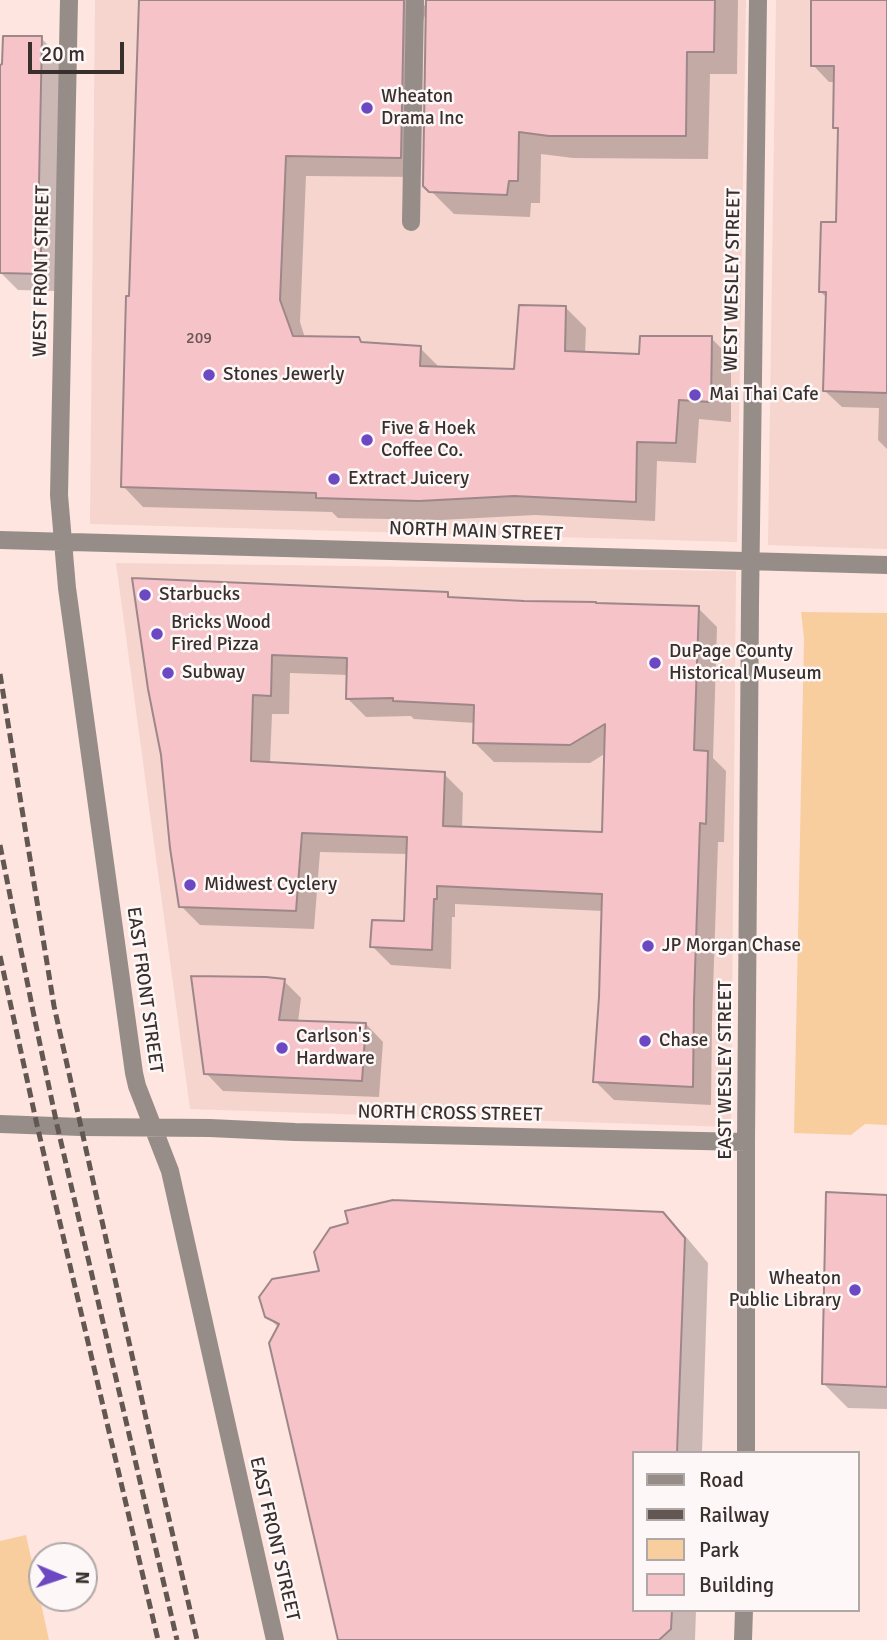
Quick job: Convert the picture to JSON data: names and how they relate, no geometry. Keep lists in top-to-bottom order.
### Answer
{
  "streets": {
    "street": [
      "WEST FRONT STREET",
      "WEST WESLEY STREET",
      "NORTH MAIN STREET",
      "EAST FRONT STREET",
      "EAST WESLEY STREET",
      "NORTH CROSS STREET"
    ]
  },
  "crossings": [
    ["WEST FRONT STREET", "NORTH MAIN STREET"],
    ["WEST FRONT STREET", "EAST FRONT STREET"],
    ["WEST WESLEY STREET", "NORTH MAIN STREET"],
    ["WEST WESLEY STREET", "EAST WESLEY STREET"],
    ["NORTH MAIN STREET", "EAST FRONT STREET"],
    ["NORTH MAIN STREET", "EAST WESLEY STREET"],
    ["EAST FRONT STREET", "NORTH CROSS STREET"],
    ["EAST WESLEY STREET", "NORTH CROSS STREET"]
  ],
  "places": [
    "Wheaton Drama Inc",
    "Stones Jewerly",
    "Mai Thai Cafe",
    "Five & Hoek Coffee Co.",
    "Extract Juicery",
    "Starbucks",
    "Bricks Wood Fired Pizza",
    "DuPage County Historical Museum",
    "Subway",
    "Midwest Cyclery",
    "JP Morgan Chase",
    "Chase",
    "Carlson's Hardware",
    "Wheaton Public Library"
  ],
  "house_numbers": ["209"],
  "legend": [
    "Road",
    "Railway",
    "Park",
    "Building"
  ],
  "scale_bar": "20 m",
  "north": "right"
}
